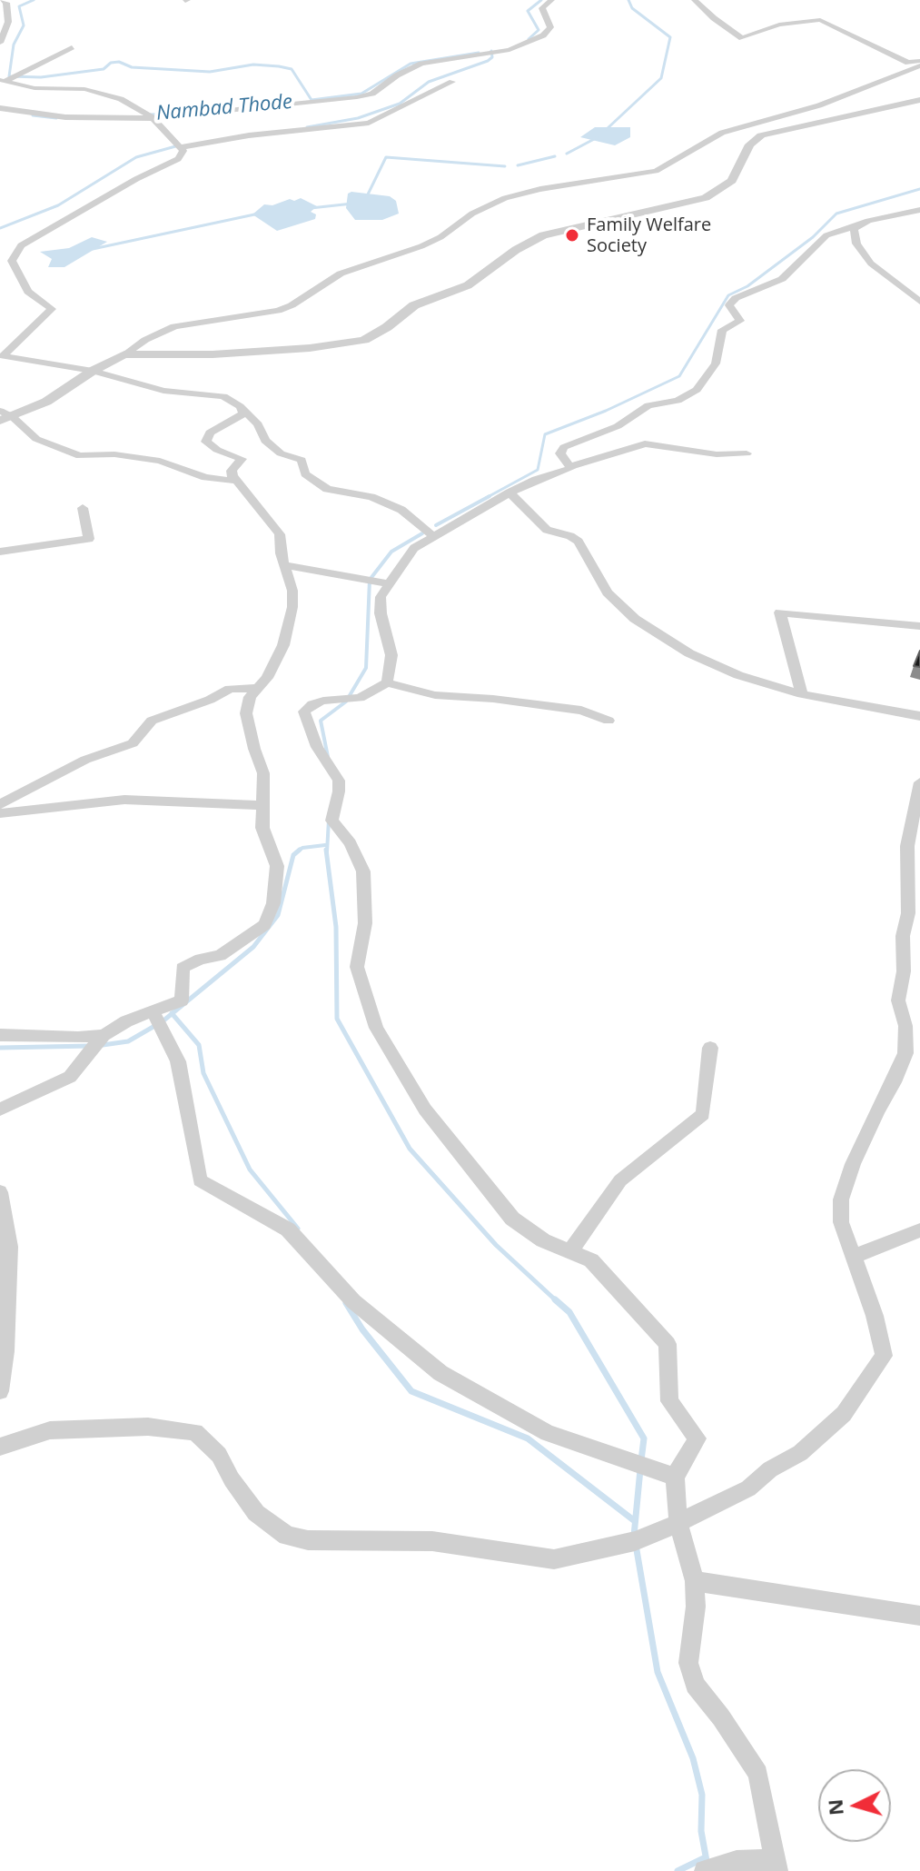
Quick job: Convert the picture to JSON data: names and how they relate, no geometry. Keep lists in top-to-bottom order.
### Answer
{
  "water": ["Nambad Thode"],
  "places": ["Family Welfare Society"],
  "north": "left"
}
